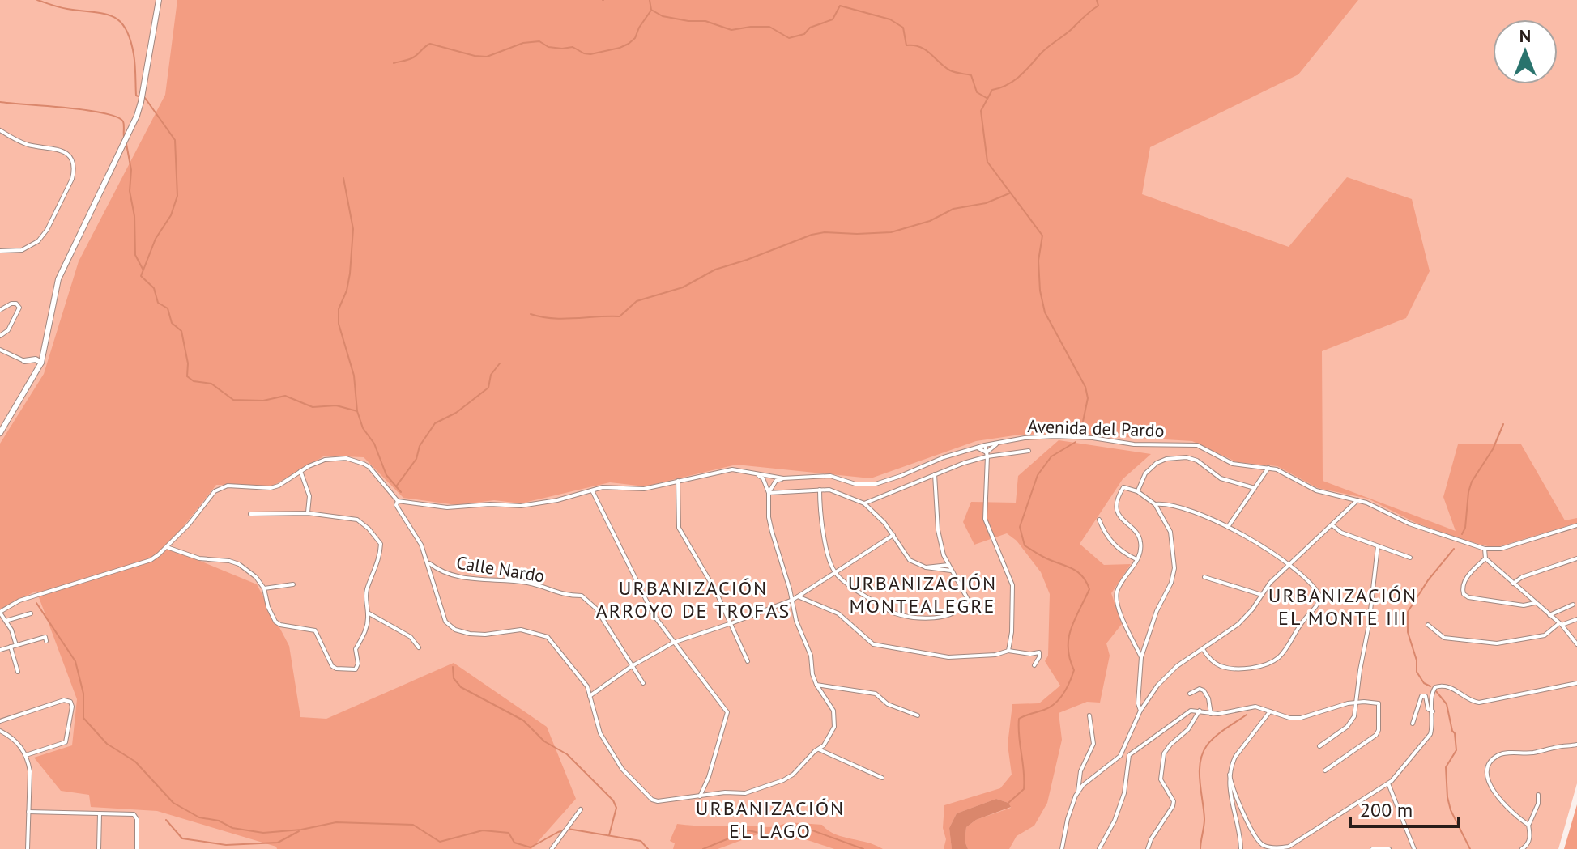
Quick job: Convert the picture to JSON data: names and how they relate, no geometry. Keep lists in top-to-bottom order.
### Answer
{
  "streets": {
    "street": ["Avenida del Pardo", "Calle Nardo"]
  },
  "districts": [
    "URBANIZACIÓN MONTEALEGRE",
    "URBANIZACIÓN ARROYO DE TROFAS",
    "URBANIZACIÓN EL MONTE III",
    "URBANIZACIÓN EL LAGO"
  ],
  "scale_bar": "200 m",
  "north": "top"
}
